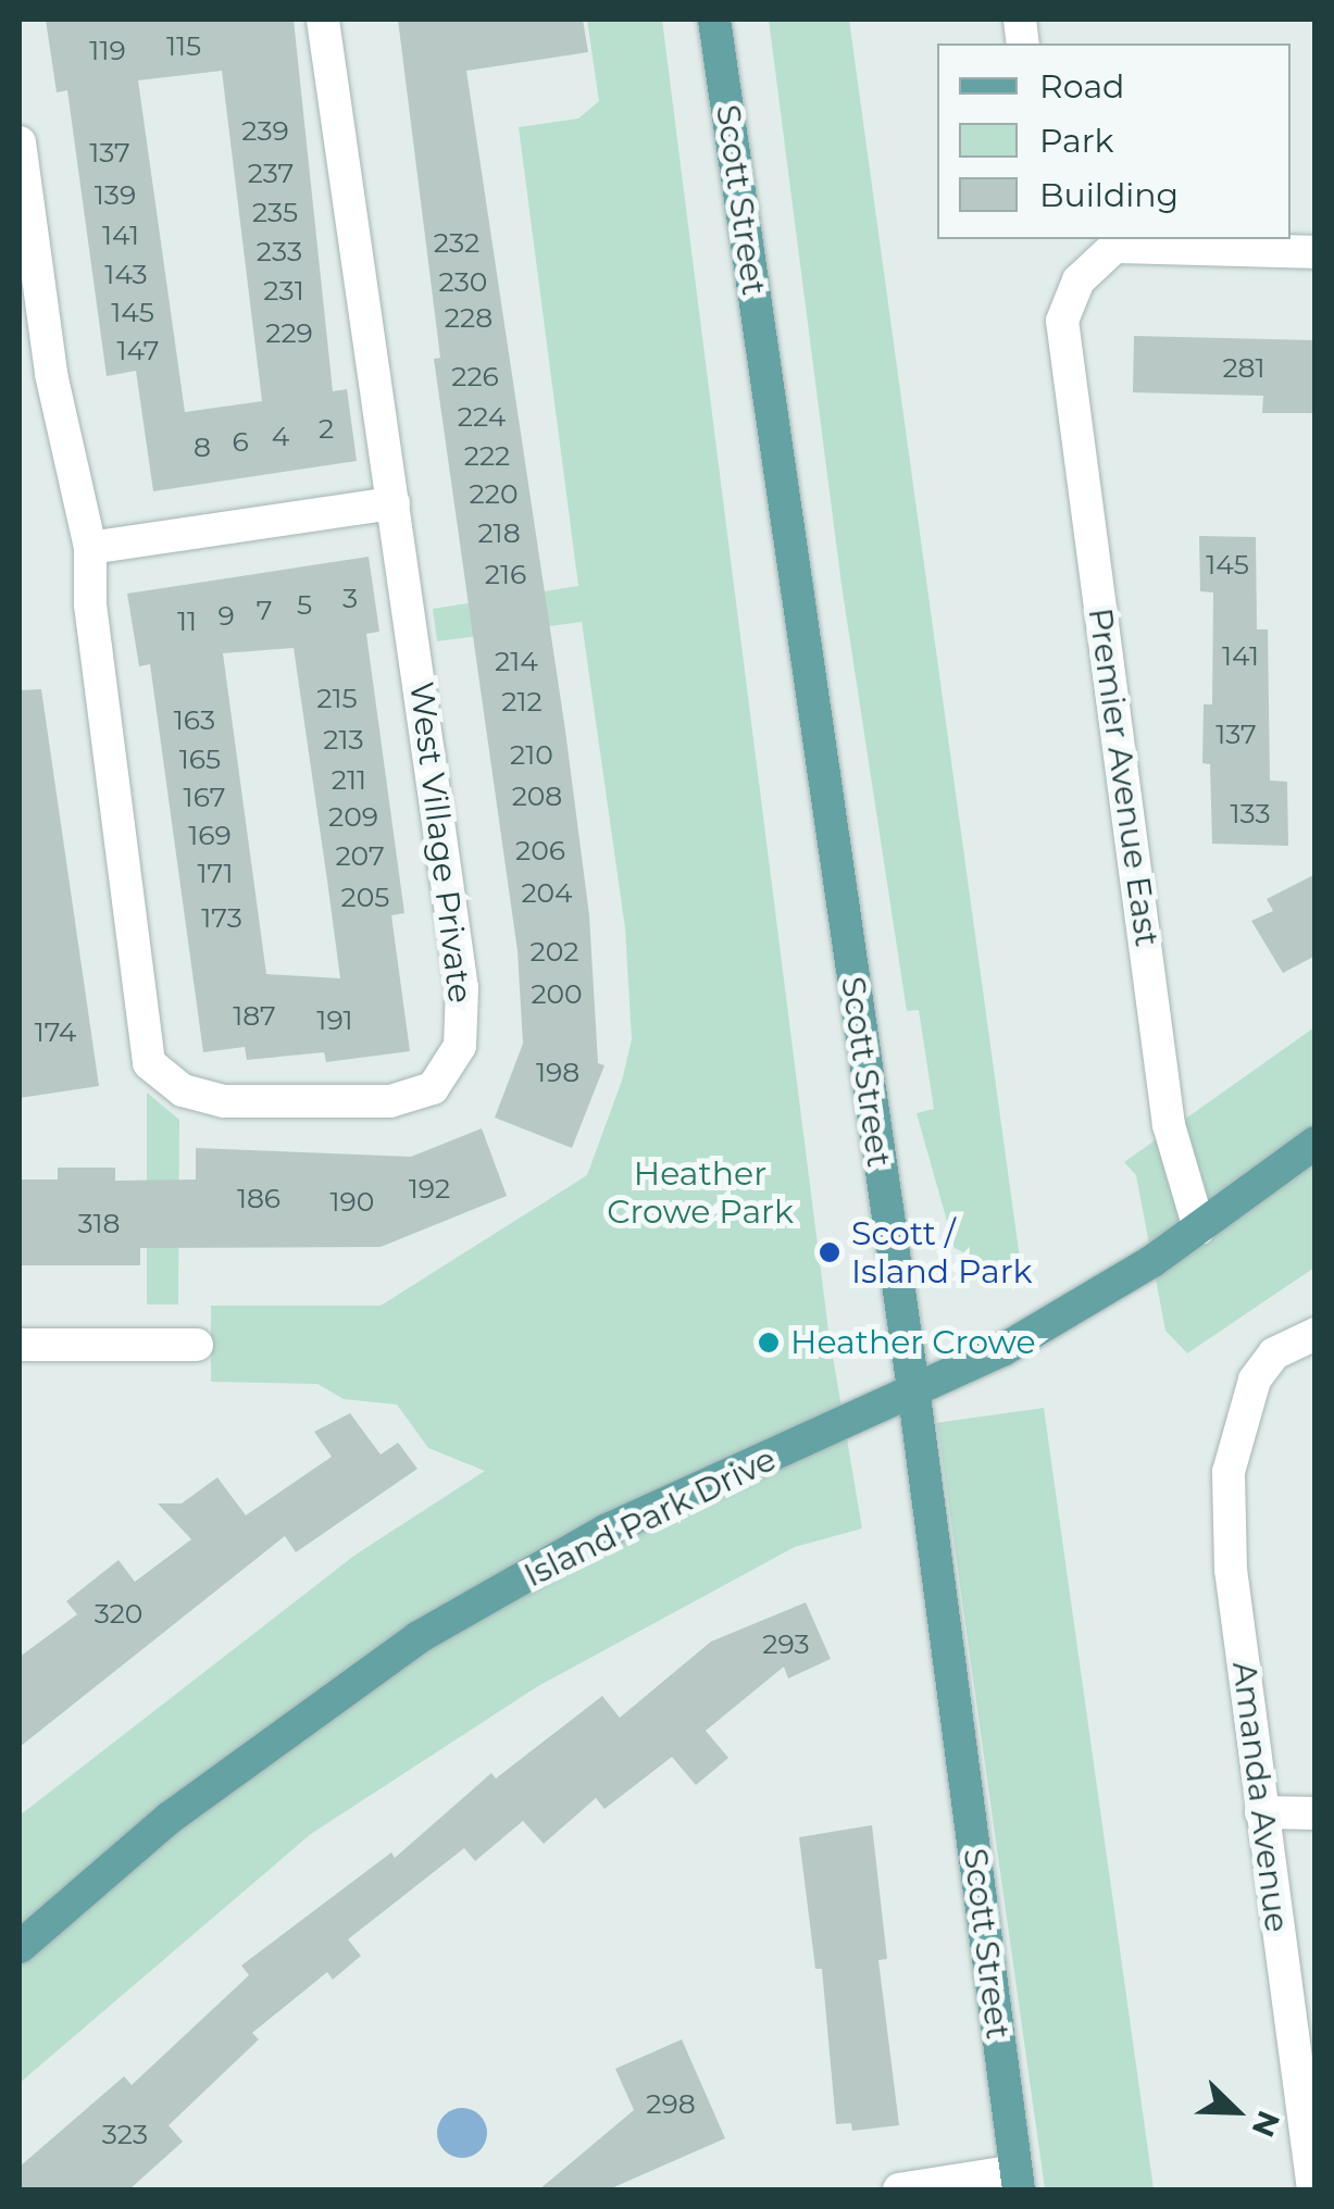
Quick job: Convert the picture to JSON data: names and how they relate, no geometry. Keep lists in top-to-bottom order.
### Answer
{
  "streets": {
    "main road": ["Scott Street", "Island Park Drive"],
    "street": ["Premier Avenue East", "West Village Private", "Amanda Avenue"]
  },
  "crossings": [
    ["Scott Street", "Island Park Drive"],
    ["Premier Avenue East", "Island Park Drive"]
  ],
  "parks": ["Heather Crowe Park"],
  "places": ["Scott / Island Park", "Heather Crowe"],
  "house_numbers": [
    "115",
    "119",
    "239",
    "137",
    "237",
    "139",
    "235",
    "141",
    "232",
    "233",
    "143",
    "230",
    "231",
    "145",
    "228",
    "229",
    "147",
    "281",
    "226",
    "224",
    "2",
    "4",
    "6",
    "8",
    "222",
    "220",
    "218",
    "145",
    "216",
    "3",
    "5",
    "7",
    "9",
    "11",
    "141",
    "214",
    "215",
    "212",
    "163",
    "137",
    "213",
    "210",
    "165",
    "211",
    "208",
    "167",
    "133",
    "209",
    "169",
    "206",
    "207",
    "171",
    "204",
    "205",
    "173",
    "202",
    "200",
    "187",
    "191",
    "174",
    "198",
    "192",
    "186",
    "190",
    "318",
    "320",
    "293",
    "298",
    "323"
  ],
  "legend": ["Road", "Park", "Building"],
  "north": "bottom right"
}
